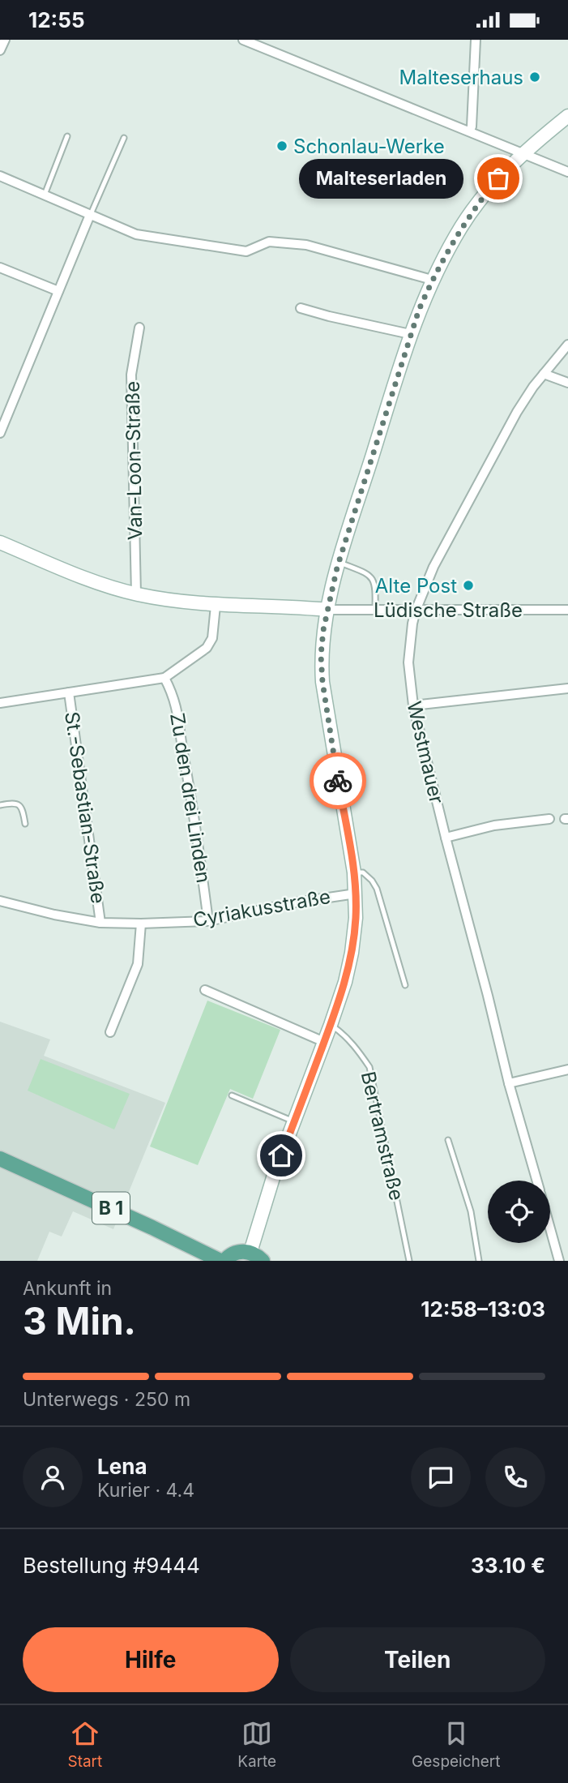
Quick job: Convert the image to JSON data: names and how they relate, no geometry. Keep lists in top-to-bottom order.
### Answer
{
  "streets": {
    "main road": ["B 1"],
    "street": [
      "Van-Loon-Straße",
      "Lüdische Straße",
      "Westmauer",
      "Zu den drei Linden",
      "St.-Sebastian-Straße",
      "Cyriakusstraße"
    ],
    "lane": ["Bertramstraße"]
  },
  "crossings": [
    ["Lüdische Straße", "Westmauer"],
    ["Zu den drei Linden", "Cyriakusstraße"],
    ["St.-Sebastian-Straße", "Cyriakusstraße"]
  ],
  "places": [
    "Malteserhaus",
    "Schonlau-Werke",
    "Malteserladen",
    "Alte Post"
  ],
  "page": {
    "status": "12:55",
    "bubble": "Malteserladen",
    "heading": ["3 Min.", "Ankunft in", "12:58–13:03"],
    "panel": [
      "Lena",
      "Kurier · 4.4",
      "Bestellung #9444",
      "33.10 €"
    ],
    "bar": "Unterwegs · 250 m",
    "buttons": ["Hilfe", "Teilen"],
    "tabs": ["Start", "Karte", "Gespeichert"]
  }
}
